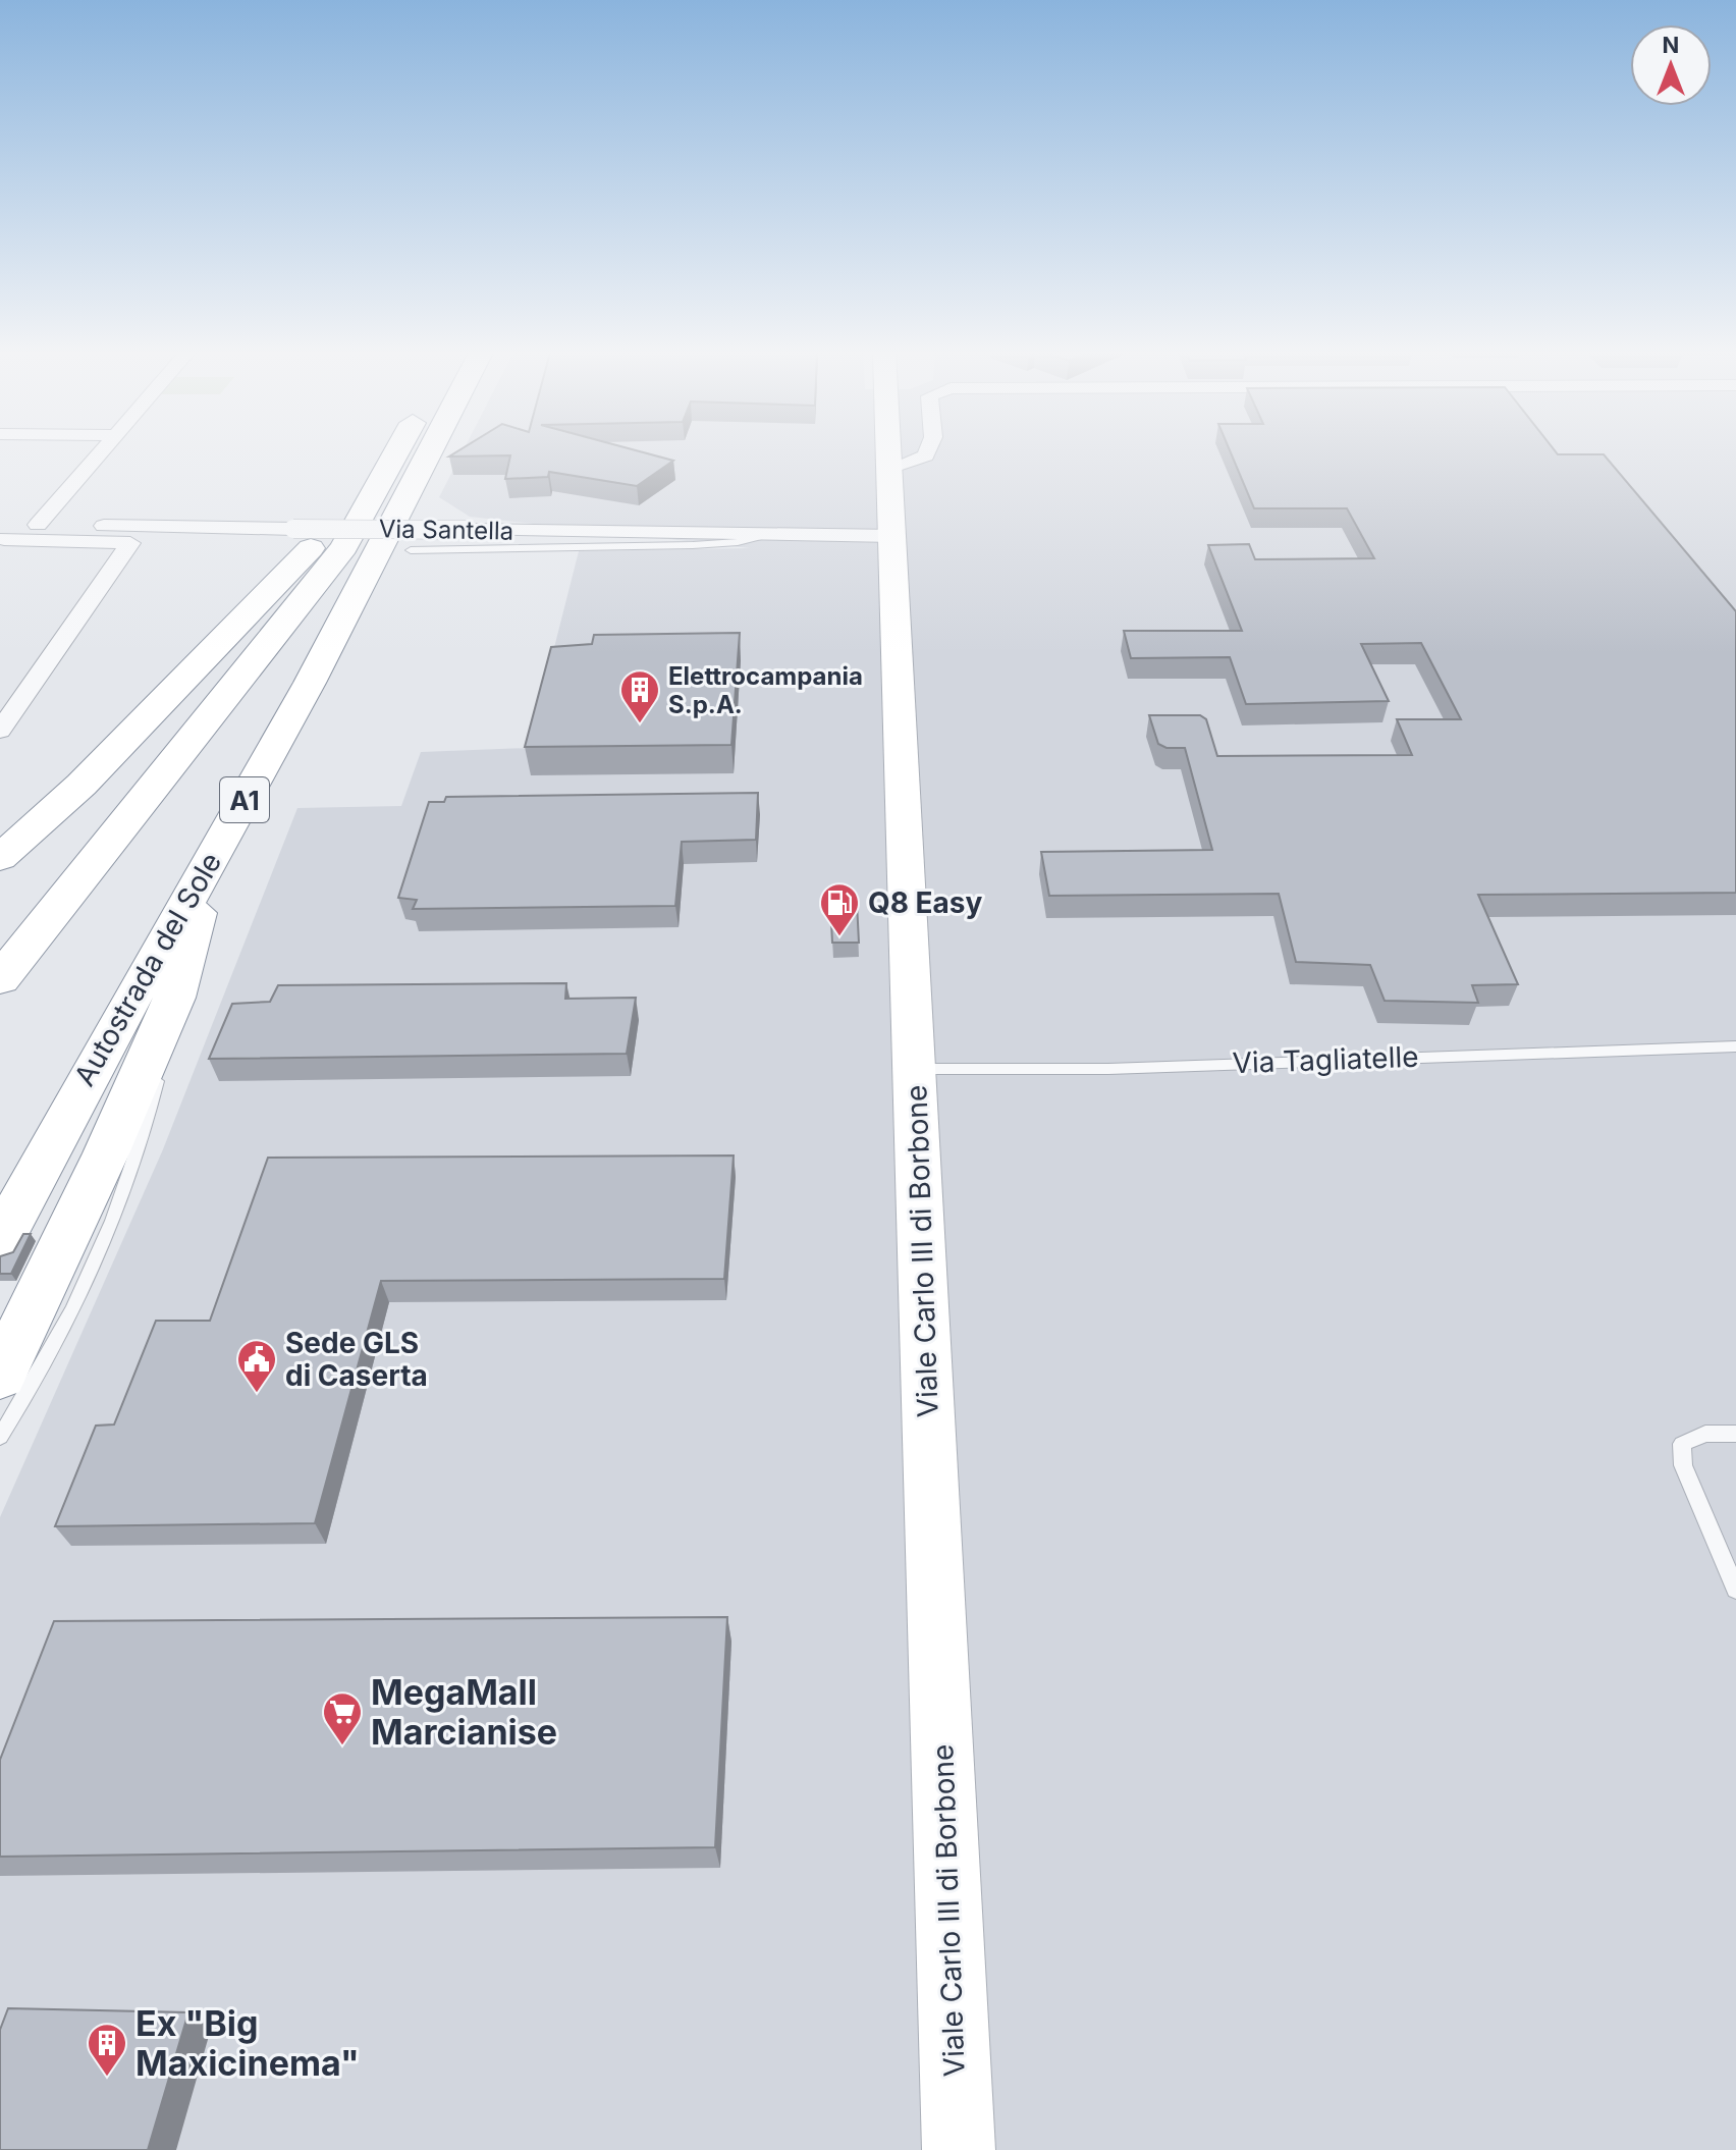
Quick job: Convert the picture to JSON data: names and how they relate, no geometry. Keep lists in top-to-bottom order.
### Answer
{
  "streets": {
    "highway": ["A1", "Autostrada del Sole"],
    "main road": ["Viale Carlo III di Borbone"],
    "street": ["Via Santella"],
    "lane": ["Via Tagliatelle"]
  },
  "crossings": [
    ["Via Santella", "Viale Carlo III di Borbone"],
    ["Via Tagliatelle", "Viale Carlo III di Borbone"]
  ],
  "places": {
    "building": ["Elettrocampania S.p.A.", "Ex \"Big Maxicinema\""],
    "fuel station": ["Q8 Easy"],
    "public building": ["Sede GLS di Caserta"],
    "supermarket": ["MegaMall Marcianise"]
  },
  "north": "top"
}
